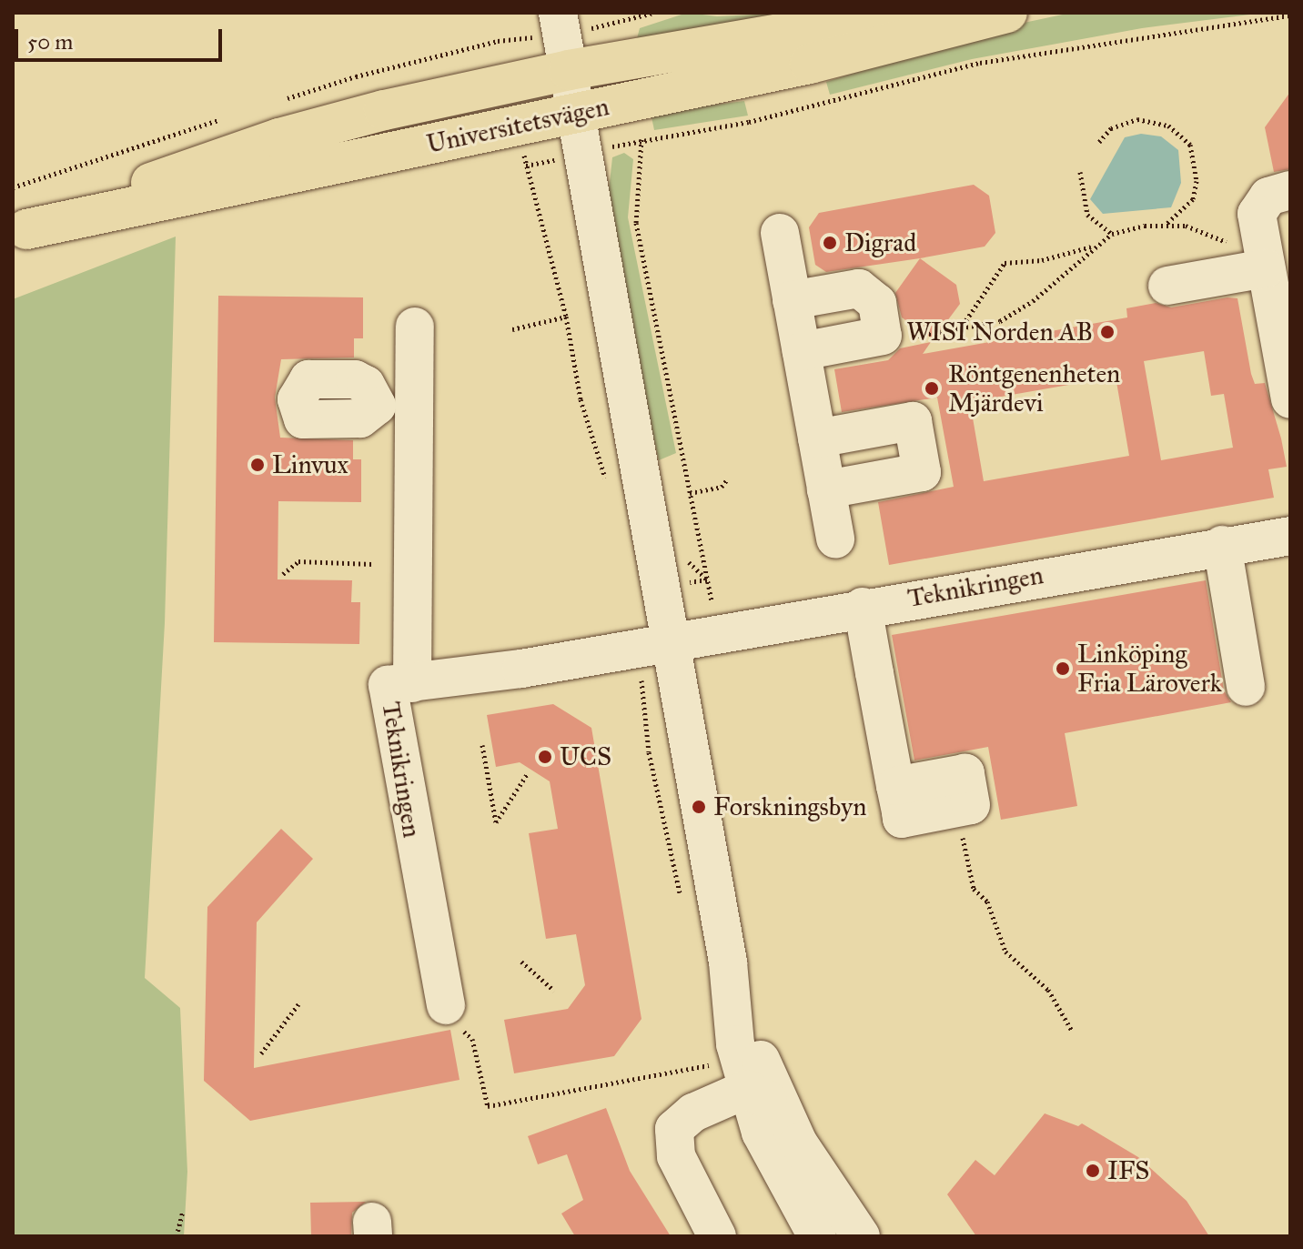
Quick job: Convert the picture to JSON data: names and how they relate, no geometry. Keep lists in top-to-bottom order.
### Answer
{
  "streets": {
    "main road": ["Universitetsvägen"],
    "street": ["Teknikringen"]
  },
  "places": [
    "Digrad",
    "WISI Norden AB",
    "Röntgenenheten Mjärdevi",
    "Linvux",
    "Linköping Fria Läroverk",
    "UCS",
    "Forskningsbyn",
    "IFS"
  ],
  "scale_bar": "50 m"
}
